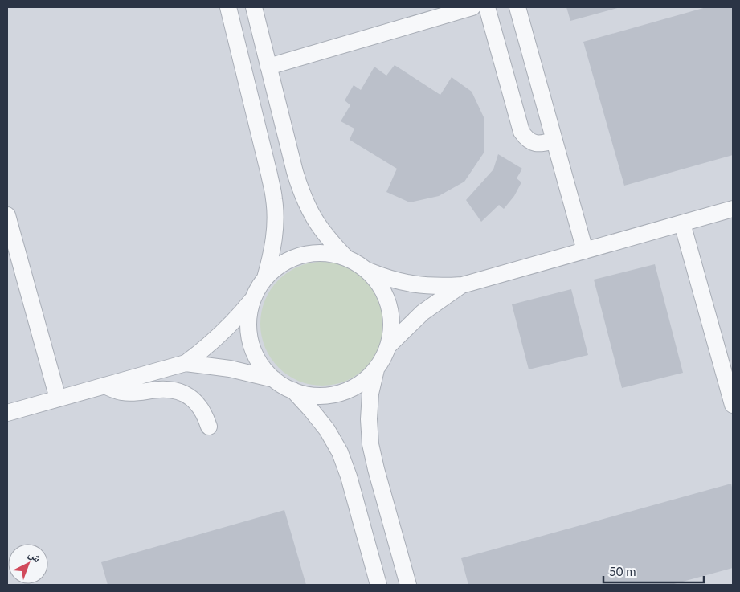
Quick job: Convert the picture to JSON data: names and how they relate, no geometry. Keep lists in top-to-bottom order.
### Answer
{
  "scale_bar": "50 m",
  "north": "top right"
}
